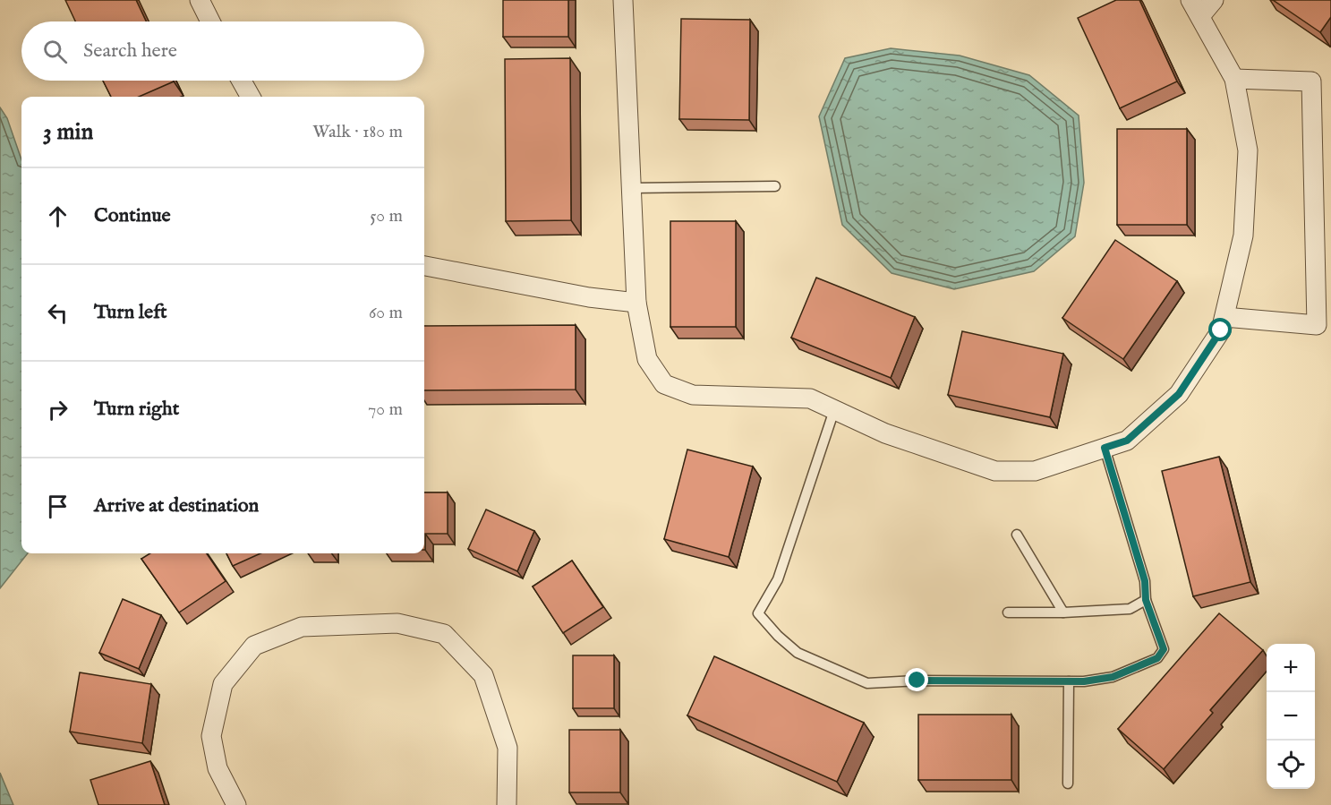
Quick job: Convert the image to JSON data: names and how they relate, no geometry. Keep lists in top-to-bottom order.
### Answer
{
  "page": {
    "search": "Search here",
    "heading": ["3 min", "Walk · 180 m"],
    "list": [
      ["Continue", "50 m"],
      ["Turn left", "60 m"],
      ["Turn right", "70 m"],
      "Arrive at destination"
    ],
    "map_buttons": ["+", "−"]
  }
}
